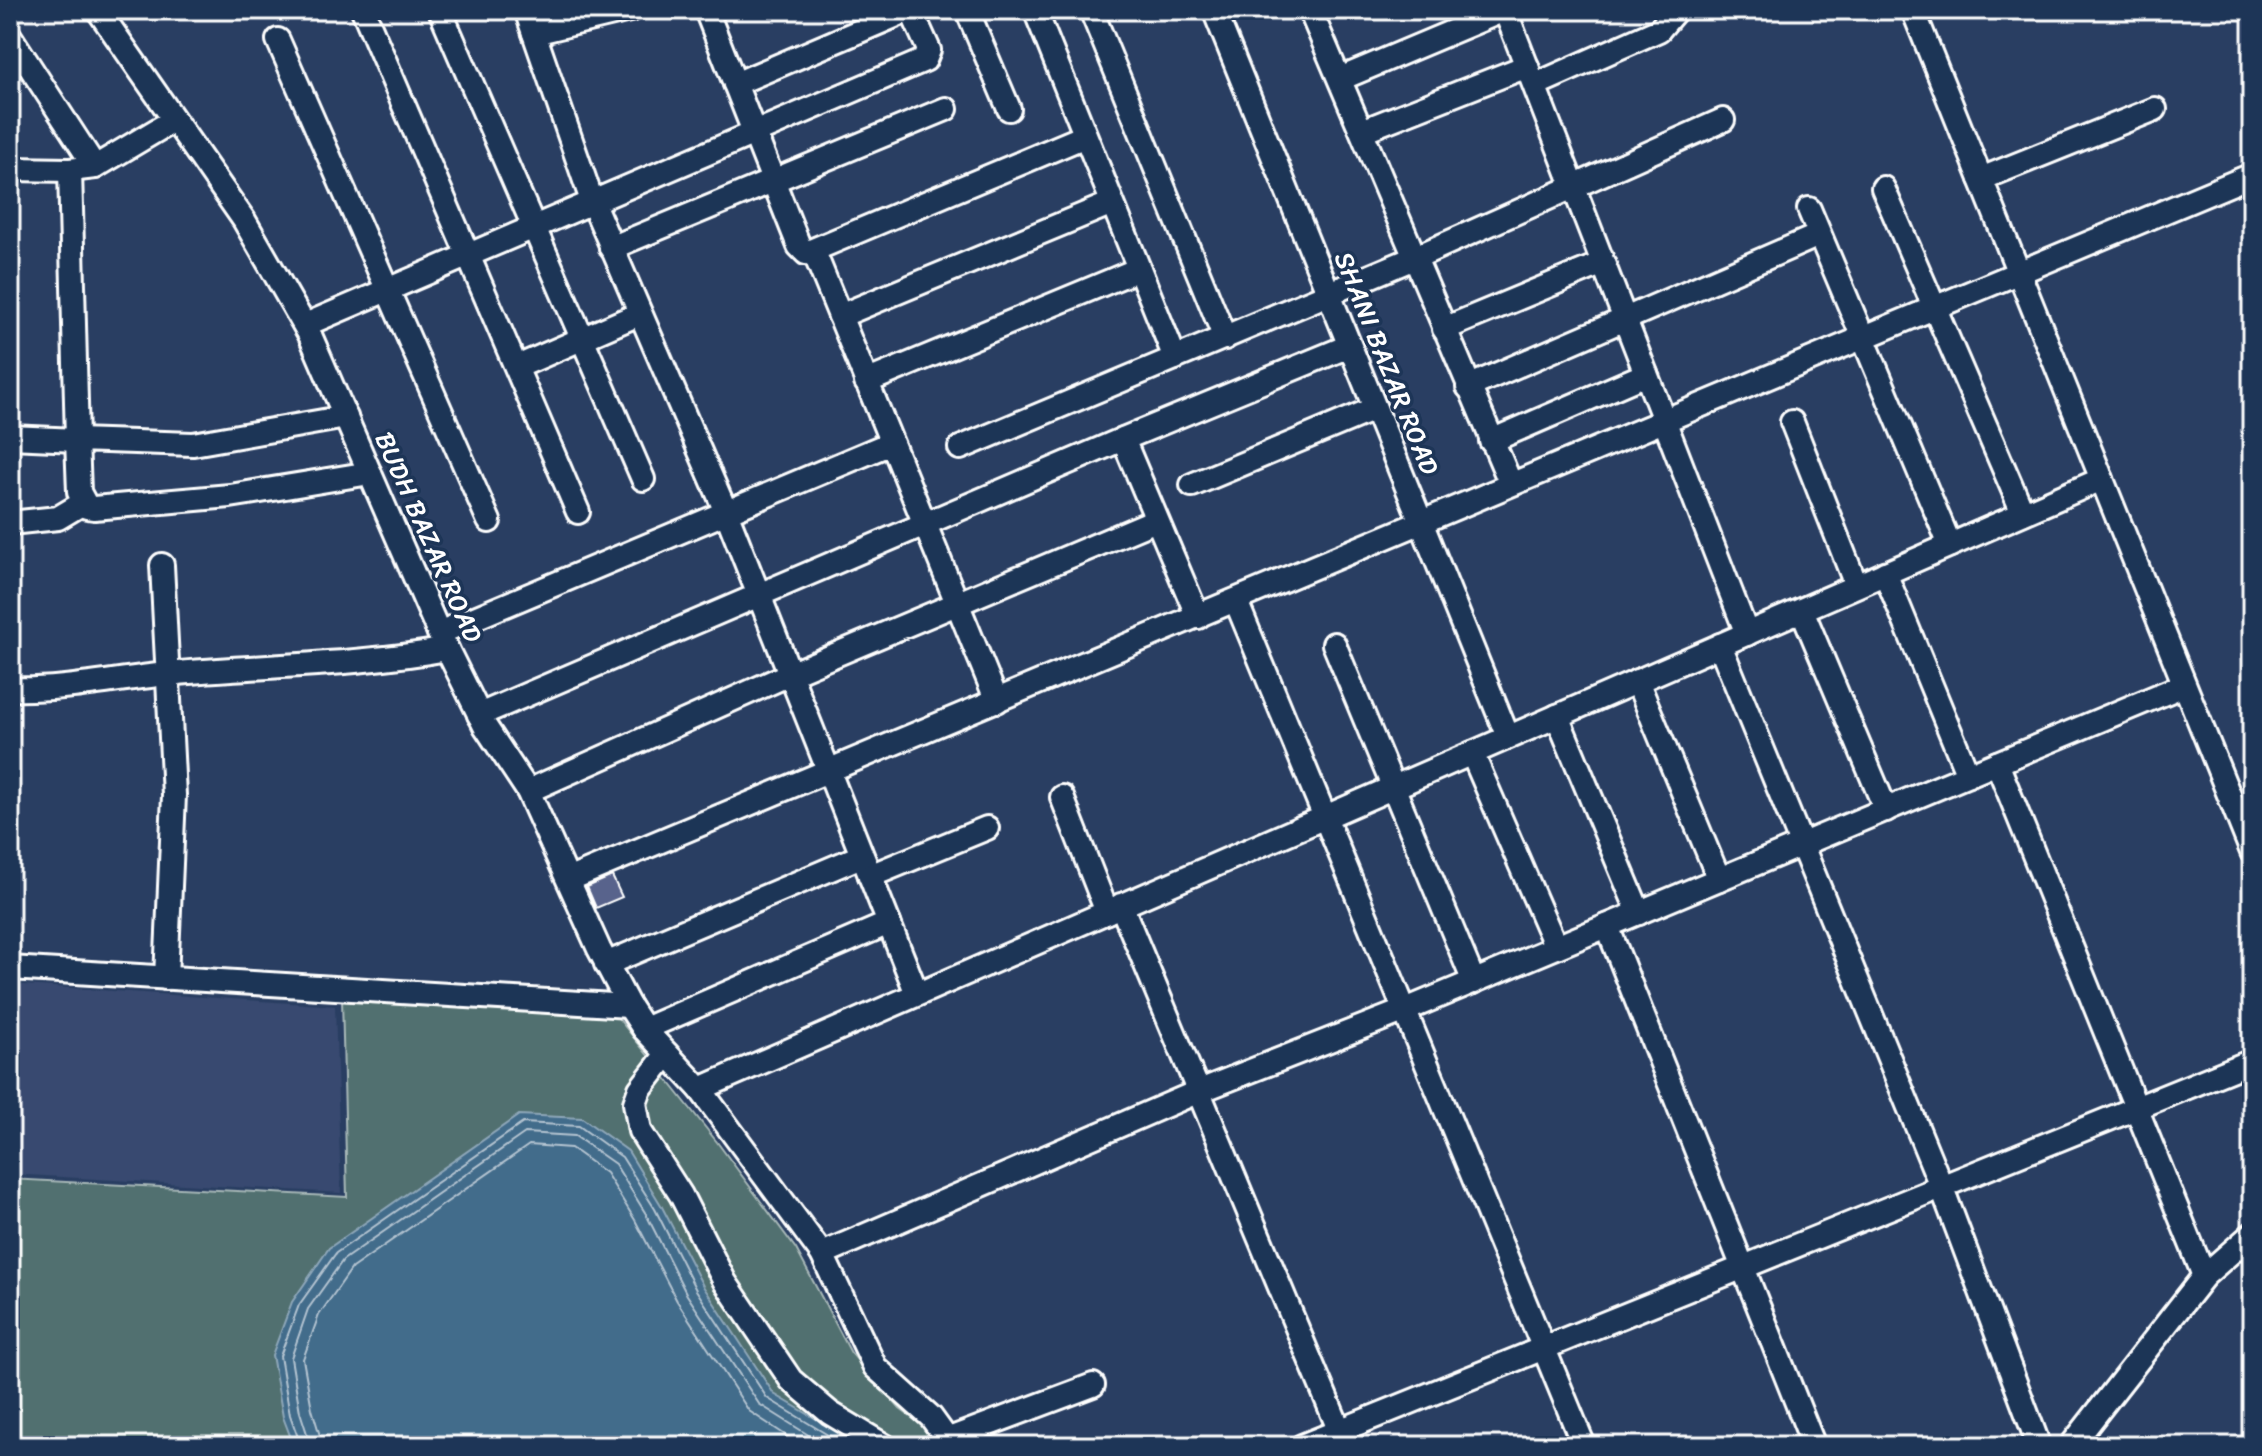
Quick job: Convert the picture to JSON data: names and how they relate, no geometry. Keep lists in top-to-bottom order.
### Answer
{
  "streets": {
    "street": ["SHANI BAZAR ROAD", "BUDH BAZAR ROAD"]
  }
}
